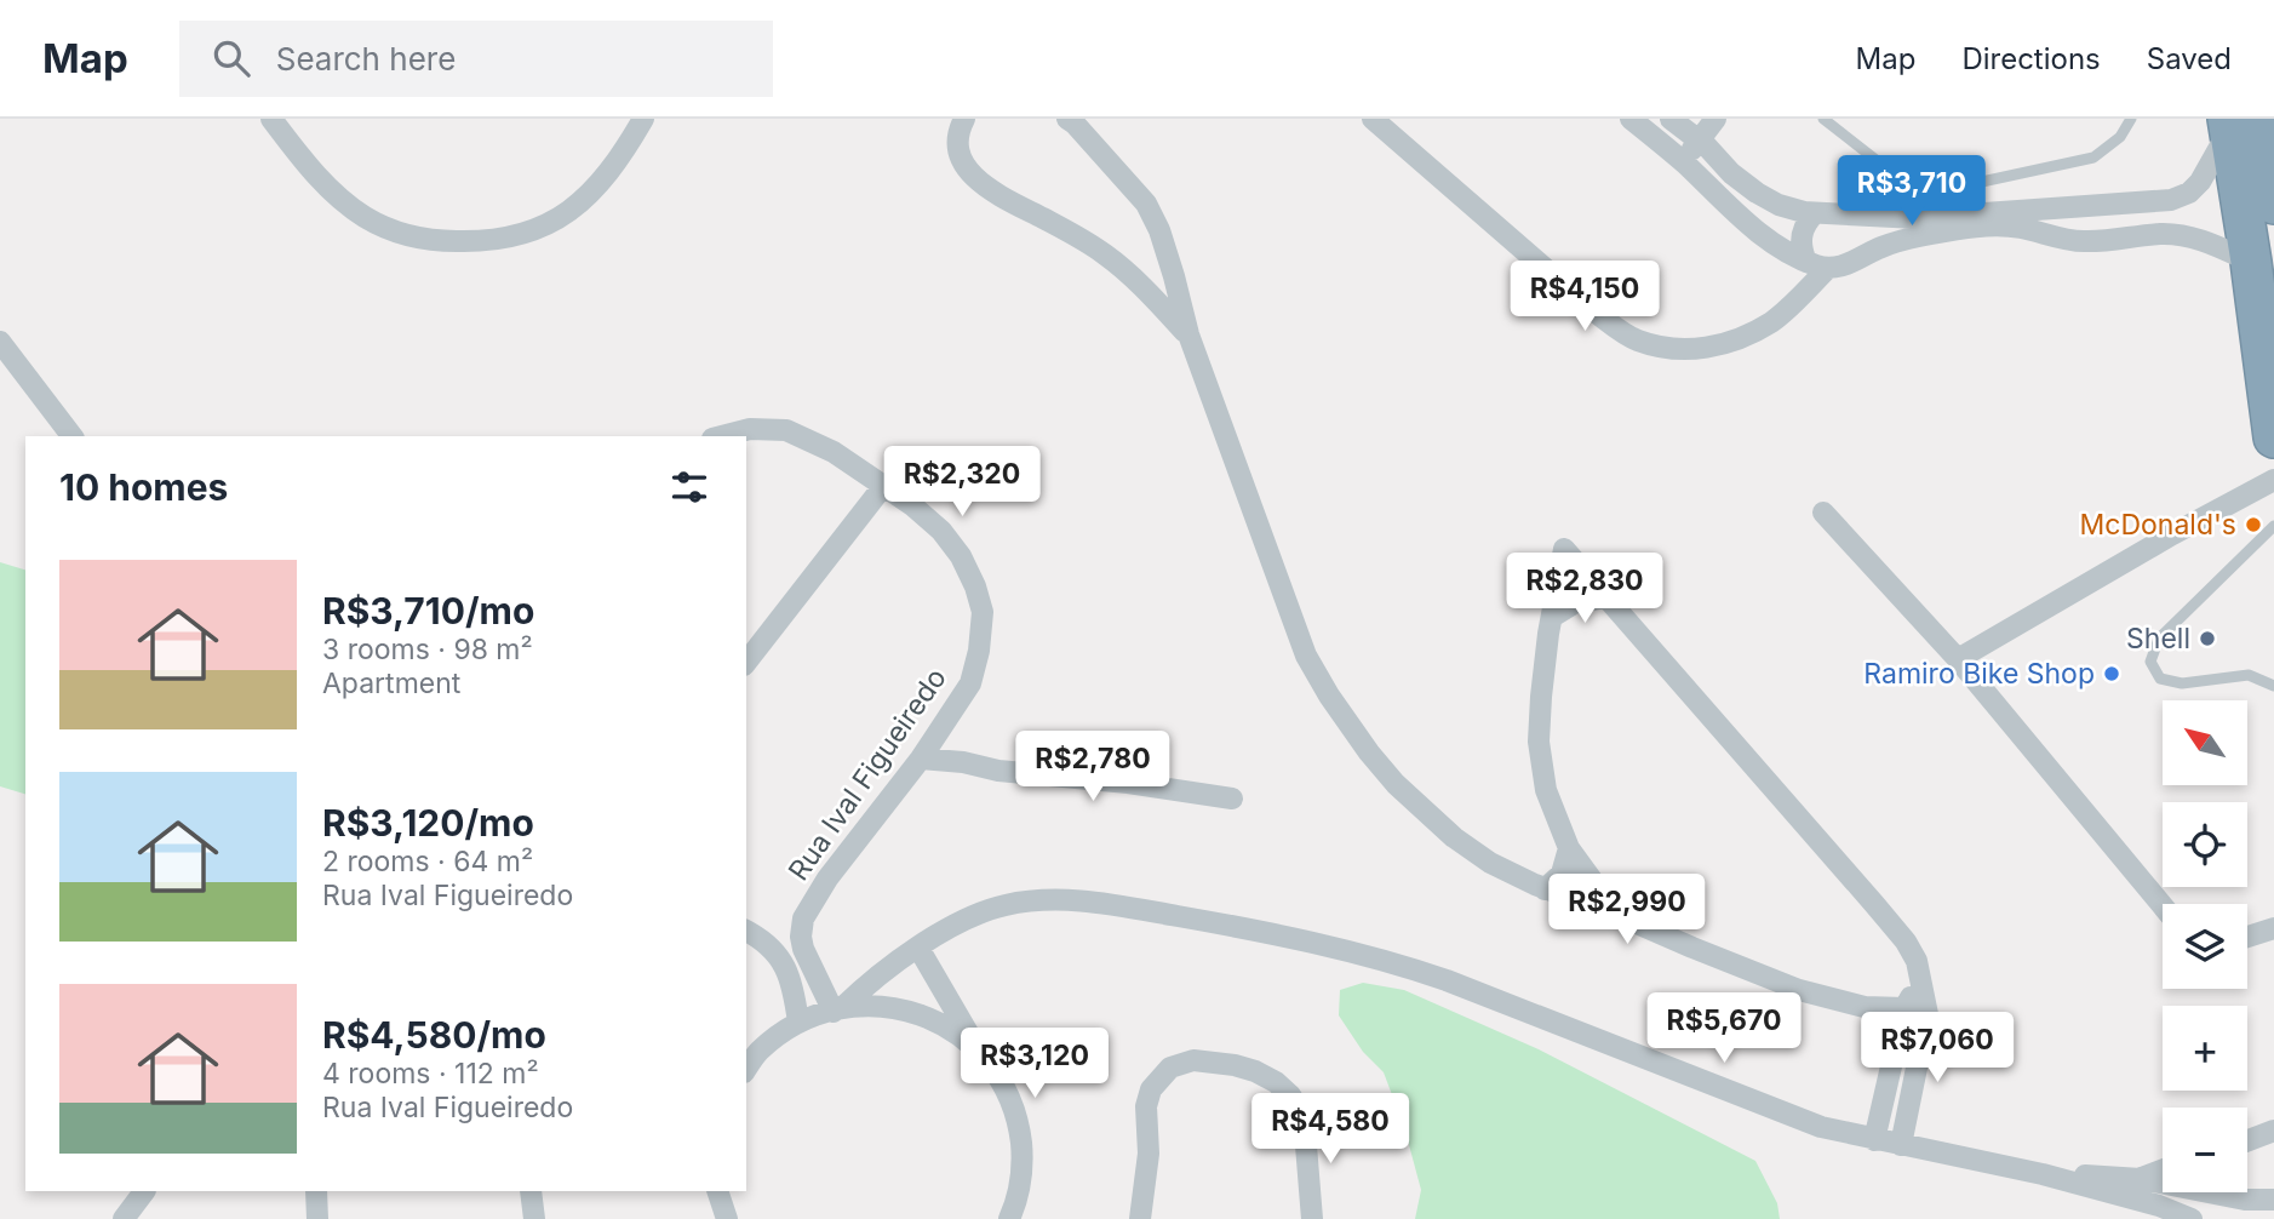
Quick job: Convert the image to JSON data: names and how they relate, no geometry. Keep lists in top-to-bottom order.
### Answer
{
  "streets": {
    "street": ["Rua Ival Figueiredo"]
  },
  "places": ["McDonald's", "Shell", "Ramiro Bike Shop"],
  "north": "top left",
  "page": {
    "header": "Map",
    "search": "Search here",
    "nav": ["Map", "Directions", "Saved"],
    "price": [
      "R$3,710",
      "R$4,150",
      "R$2,320",
      "R$2,830",
      "R$2,780",
      "R$2,990",
      "R$5,670",
      "R$7,060",
      "R$3,120",
      "R$4,580"
    ],
    "heading": "10 homes",
    "list": [
      {
        "name": "R$3,710/mo",
        "note": "3 rooms · 98 m² · Apartment"
      },
      {
        "name": "R$3,120/mo",
        "note": "2 rooms · 64 m² · Rua Ival Figueiredo"
      },
      {
        "name": "R$4,580/mo",
        "note": "4 rooms · 112 m² · Rua Ival Figueiredo"
      }
    ],
    "map_buttons": ["+", "−"]
  }
}
